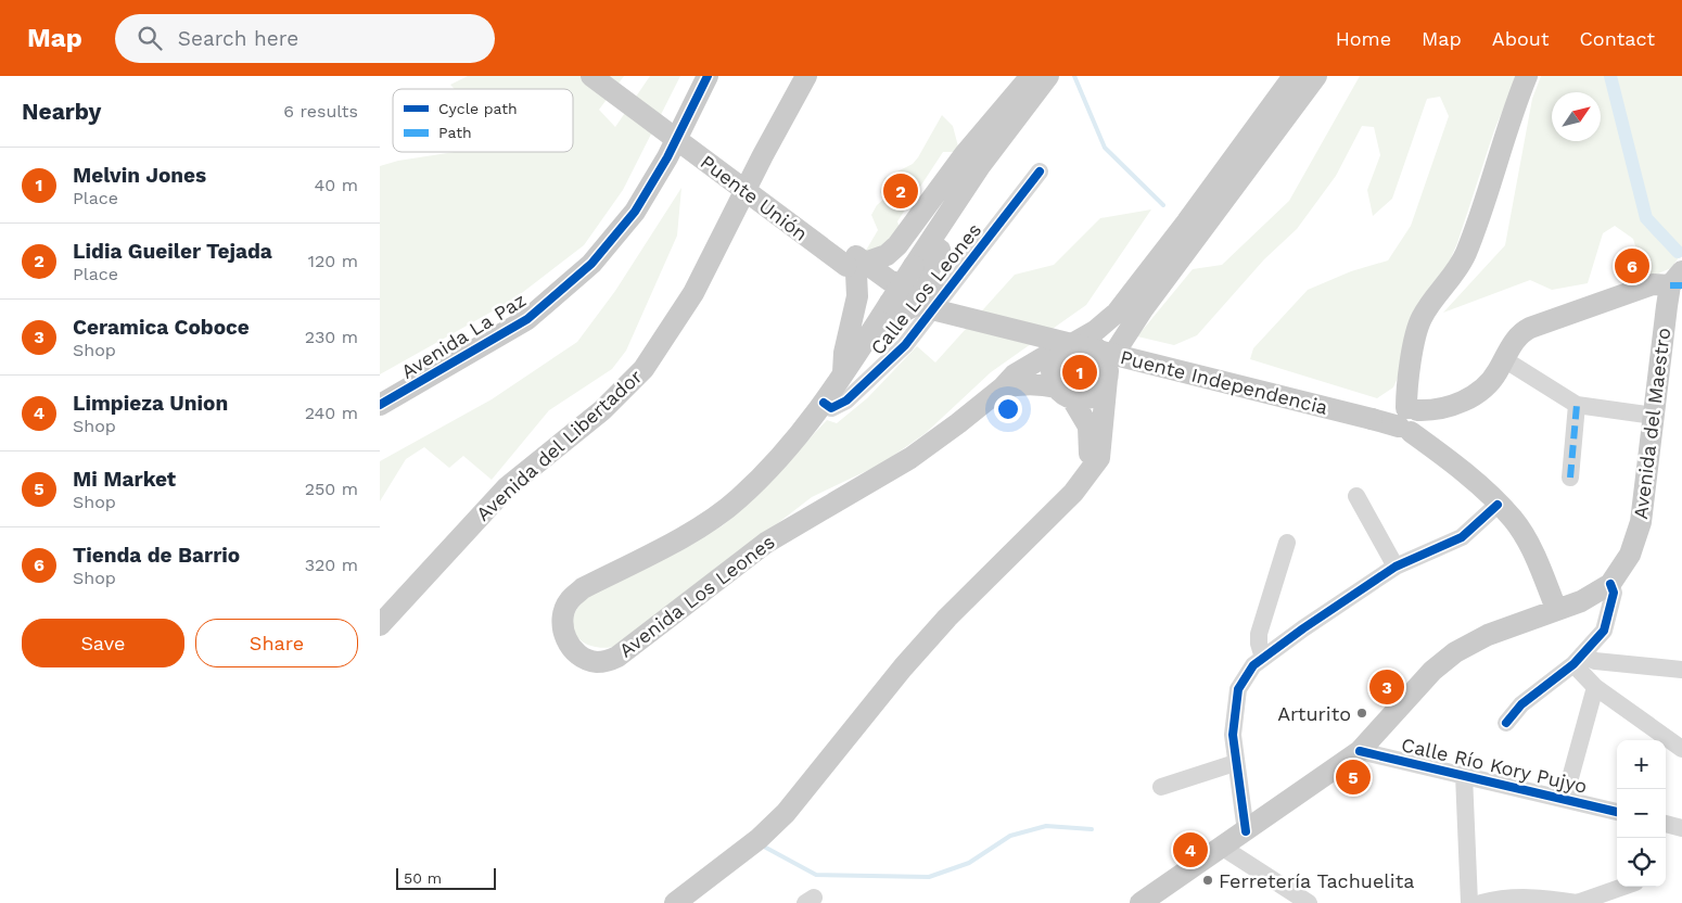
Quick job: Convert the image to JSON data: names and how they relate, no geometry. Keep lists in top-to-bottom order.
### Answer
{
  "streets": {
    "main road": [
      "Puente Unión",
      "Avenida La Paz",
      "Puente Independencia",
      "Avenida del Maestro",
      "Avenida del Libertador",
      "Avenida Los Leones"
    ],
    "street": ["Calle Los Leones", "Calle Río Kory Pujyo"]
  },
  "crossings": [
    ["Puente Unión", "Puente Independencia"],
    ["Calle Los Leones", "Avenida Los Leones"],
    ["Puente Independencia", "Avenida del Maestro"],
    ["Avenida del Maestro", "Calle Río Kory Pujyo"]
  ],
  "places": ["Arturito", "Ferretería Tachuelita"],
  "legend": ["Cycle path", "Path"],
  "scale_bar": "50 m",
  "north": "top right",
  "page": {
    "header": "Map",
    "search": "Search here",
    "nav": [
      "Home",
      "Map",
      "About",
      "Contact"
    ],
    "heading": ["Nearby", "6 results"],
    "list": [
      {
        "mark": "1",
        "name": "Melvin Jones",
        "note": "Place",
        "value": "40 m"
      },
      {
        "mark": "2",
        "name": "Lidia Gueiler Tejada",
        "note": "Place",
        "value": "120 m"
      },
      {
        "mark": "3",
        "name": "Ceramica Coboce",
        "note": "Shop",
        "value": "230 m"
      },
      {
        "mark": "4",
        "name": "Limpieza Union",
        "note": "Shop",
        "value": "240 m"
      },
      {
        "mark": "5",
        "name": "Mi Market",
        "note": "Shop",
        "value": "250 m"
      },
      {
        "mark": "6",
        "name": "Tienda de Barrio",
        "note": "Shop",
        "value": "320 m"
      }
    ],
    "pins": [
      "2",
      "6",
      "1",
      "3",
      "5",
      "4"
    ],
    "buttons": ["Save", "Share"],
    "map_buttons": ["+", "−"],
    "scale": "50 m"
  }
}
